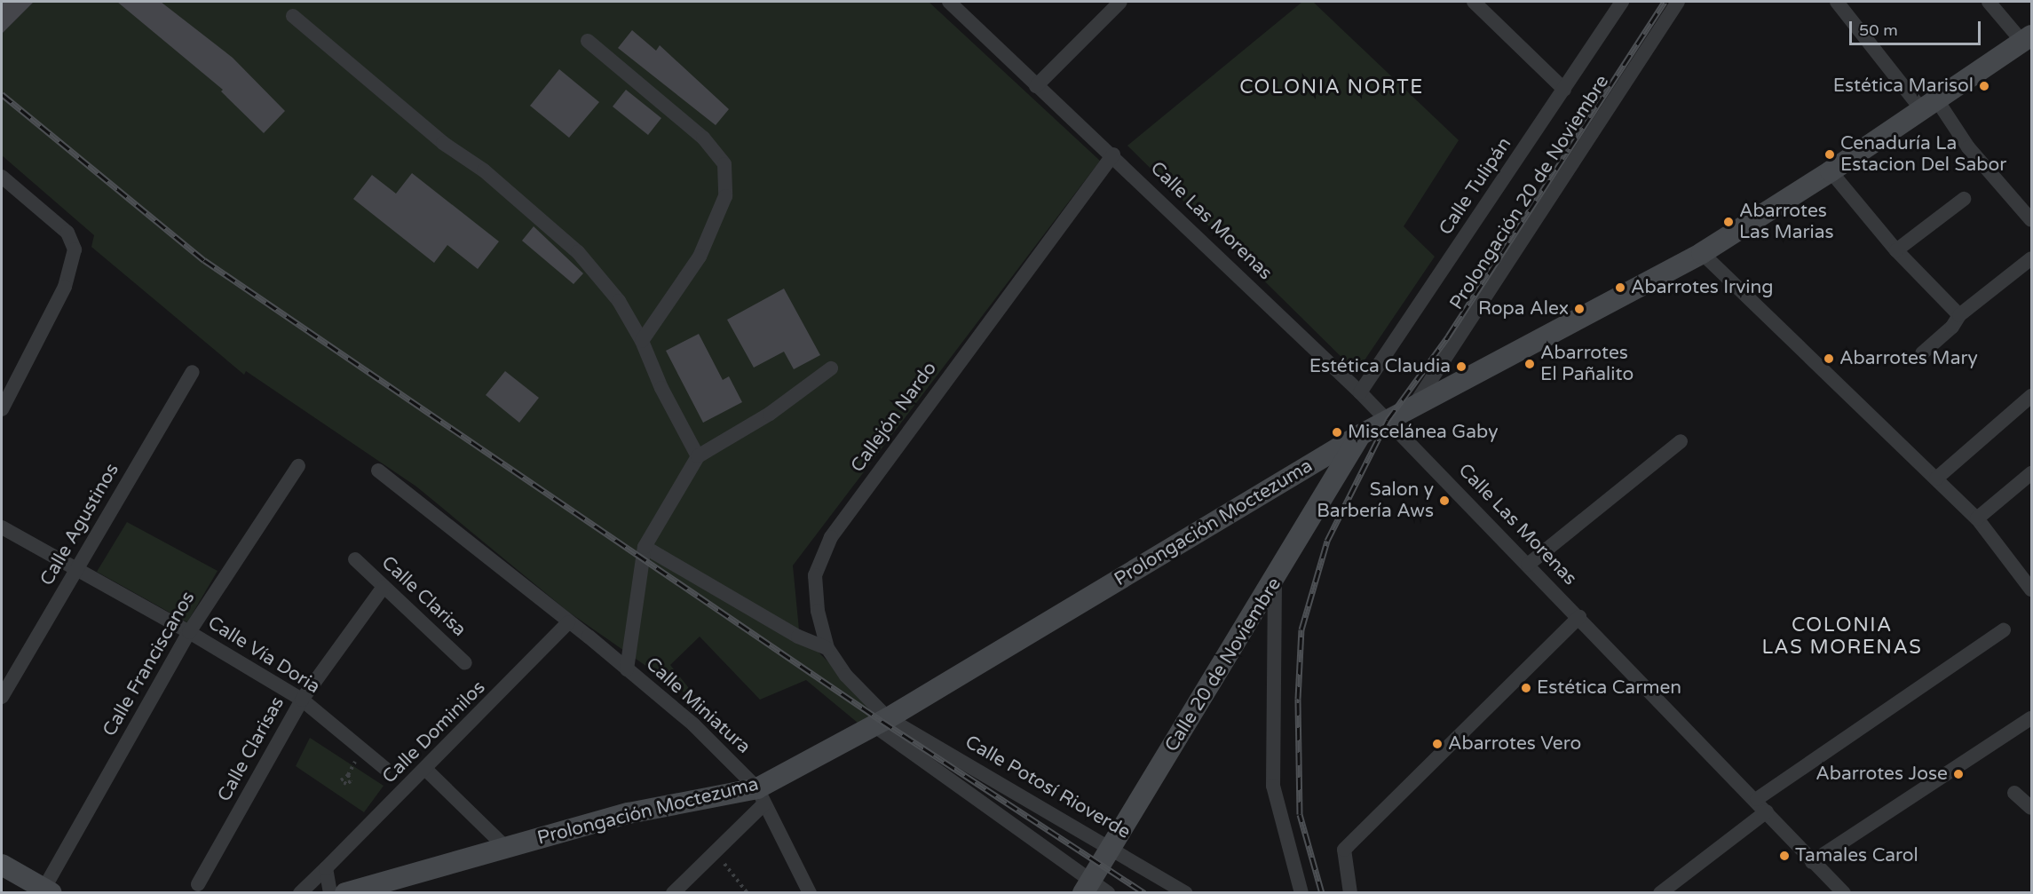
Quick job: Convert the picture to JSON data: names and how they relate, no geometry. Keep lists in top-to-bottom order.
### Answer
{
  "streets": {
    "main road": ["Prolongación Moctezuma", "Calle 20 de Noviembre"],
    "street": [
      "Calle Tulipán",
      "Prolongación 20 de Noviembre",
      "Calle Las Morenas",
      "Callejón Nardo",
      "Calle Agustinos",
      "Calle Clarisa",
      "Calle Vía Doria",
      "Calle Franciscanos",
      "Calle Miniatura",
      "Calle Dominilos",
      "Calle Clarisas",
      "Calle Potosí Rioverde"
    ]
  },
  "crossings": [
    ["Calle Tulipán", "Calle Las Morenas"],
    ["Prolongación 20 de Noviembre", "Prolongación Moctezuma"],
    ["Calle Las Morenas", "Callejón Nardo"],
    ["Calle Las Morenas", "Prolongación Moctezuma"],
    ["Callejón Nardo", "Prolongación Moctezuma"],
    ["Callejón Nardo", "Calle Potosí Rioverde"],
    ["Prolongación Moctezuma", "Calle 20 de Noviembre"],
    ["Prolongación Moctezuma", "Calle Miniatura"],
    ["Prolongación Moctezuma", "Calle Potosí Rioverde"],
    ["Calle Agustinos", "Calle Vía Doria"],
    ["Calle Clarisa", "Calle Clarisas"],
    ["Calle Vía Doria", "Calle Franciscanos"],
    ["Calle Vía Doria", "Calle Clarisas"],
    ["Calle 20 de Noviembre", "Calle Potosí Rioverde"],
    ["Calle Miniatura", "Calle Dominilos"]
  ],
  "districts": ["COLONIA NORTE", "COLONIA LAS MORENAS"],
  "places": [
    "Estética Marisol",
    "Cenaduría La Estacion Del Sabor",
    "Abarrotes Las Marias",
    "Abarrotes Irving",
    "Ropa Alex",
    "Abarrotes Mary",
    "Abarrotes El Pañalito",
    "Estética Claudia",
    "Miscelánea Gaby",
    "Salon y Barbería Aws",
    "Estética Carmen",
    "Abarrotes Vero",
    "Abarrotes Jose",
    "Tamales Carol"
  ],
  "scale_bar": "50 m"
}
